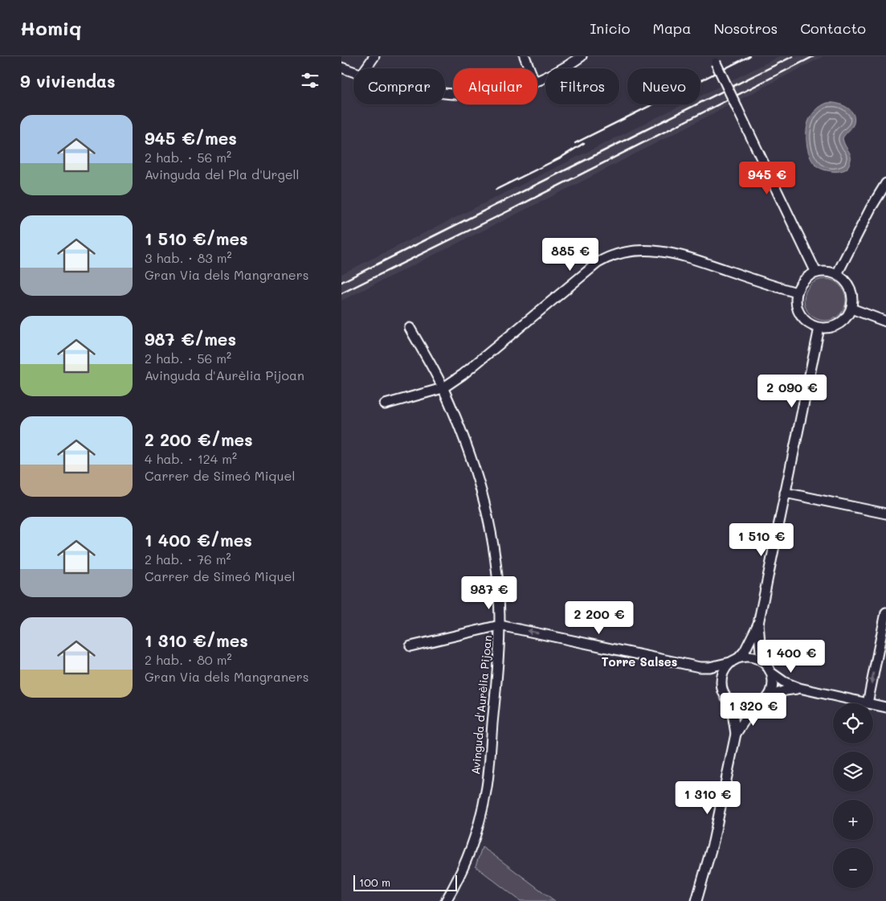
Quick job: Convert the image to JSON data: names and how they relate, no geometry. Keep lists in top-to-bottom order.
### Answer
{
  "streets": {
    "street": ["Avinguda d'Aurèlia Pijoan"]
  },
  "districts": ["Torre Salses"],
  "scale_bar": "100 m",
  "page": {
    "header": "Homiq",
    "nav": [
      "Inicio",
      "Mapa",
      "Nosotros",
      "Contacto"
    ],
    "heading": "9 viviendas",
    "chip": [
      "Comprar",
      "Alquilar",
      "Filtros",
      "Nuevo"
    ],
    "list": [
      {
        "name": "945 €/mes",
        "note": "2 hab. · 56 m² · Avinguda del Pla d'Urgell"
      },
      {
        "name": "1 510 €/mes",
        "note": "3 hab. · 83 m² · Gran Via dels Mangraners"
      },
      {
        "name": "987 €/mes",
        "note": "2 hab. · 56 m² · Avinguda d'Aurèlia Pijoan"
      },
      {
        "name": "2 200 €/mes",
        "note": "4 hab. · 124 m² · Carrer de Simeó Miquel"
      },
      {
        "name": "1 400 €/mes",
        "note": "2 hab. · 76 m² · Carrer de Simeó Miquel"
      },
      {
        "name": "1 310 €/mes",
        "note": "2 hab. · 80 m² · Gran Via dels Mangraners"
      }
    ],
    "price": [
      "945 €",
      "885 €",
      "2 090 €",
      "1 510 €",
      "987 €",
      "2 200 €",
      "1 400 €",
      "1 320 €",
      "1 310 €"
    ],
    "map_buttons": ["+", "−"],
    "scale": "100 m"
  }
}
